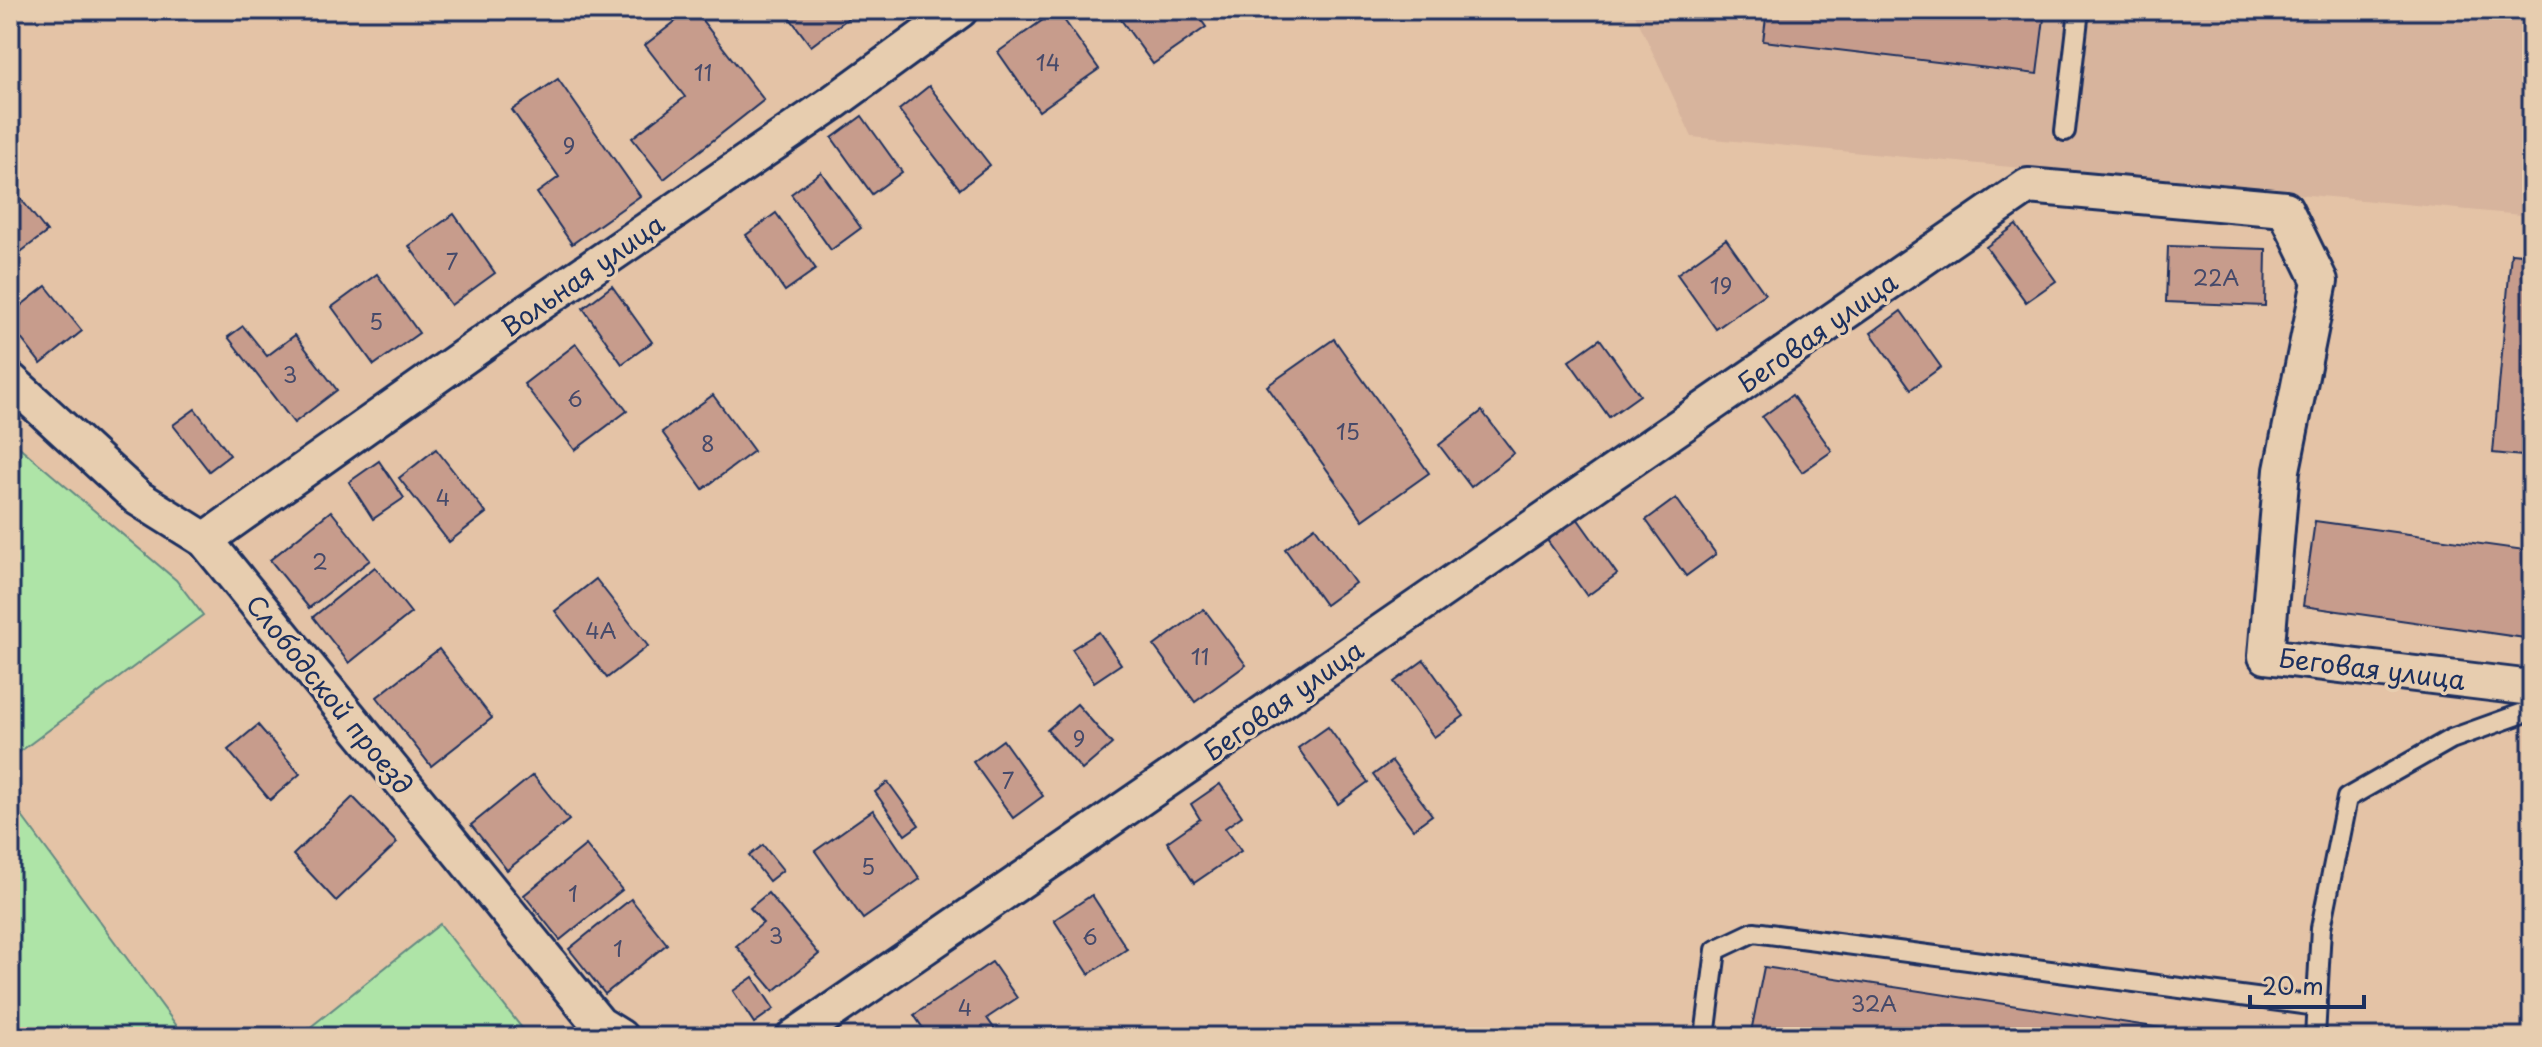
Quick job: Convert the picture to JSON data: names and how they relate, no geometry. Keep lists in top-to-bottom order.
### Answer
{
  "streets": {
    "street": ["Вольная улица", "Беговая улица", "Слободской проезд"]
  },
  "crossings": [
    ["Вольная улица", "Слободской проезд"]
  ],
  "house_numbers": [
    "14",
    "11",
    "9",
    "7",
    "22А",
    "19",
    "5",
    "3",
    "6",
    "15",
    "8",
    "4",
    "2",
    "4А",
    "11",
    "9",
    "7",
    "5",
    "1",
    "3",
    "6",
    "1",
    "32А",
    "4"
  ],
  "scale_bar": "20 m"
}
